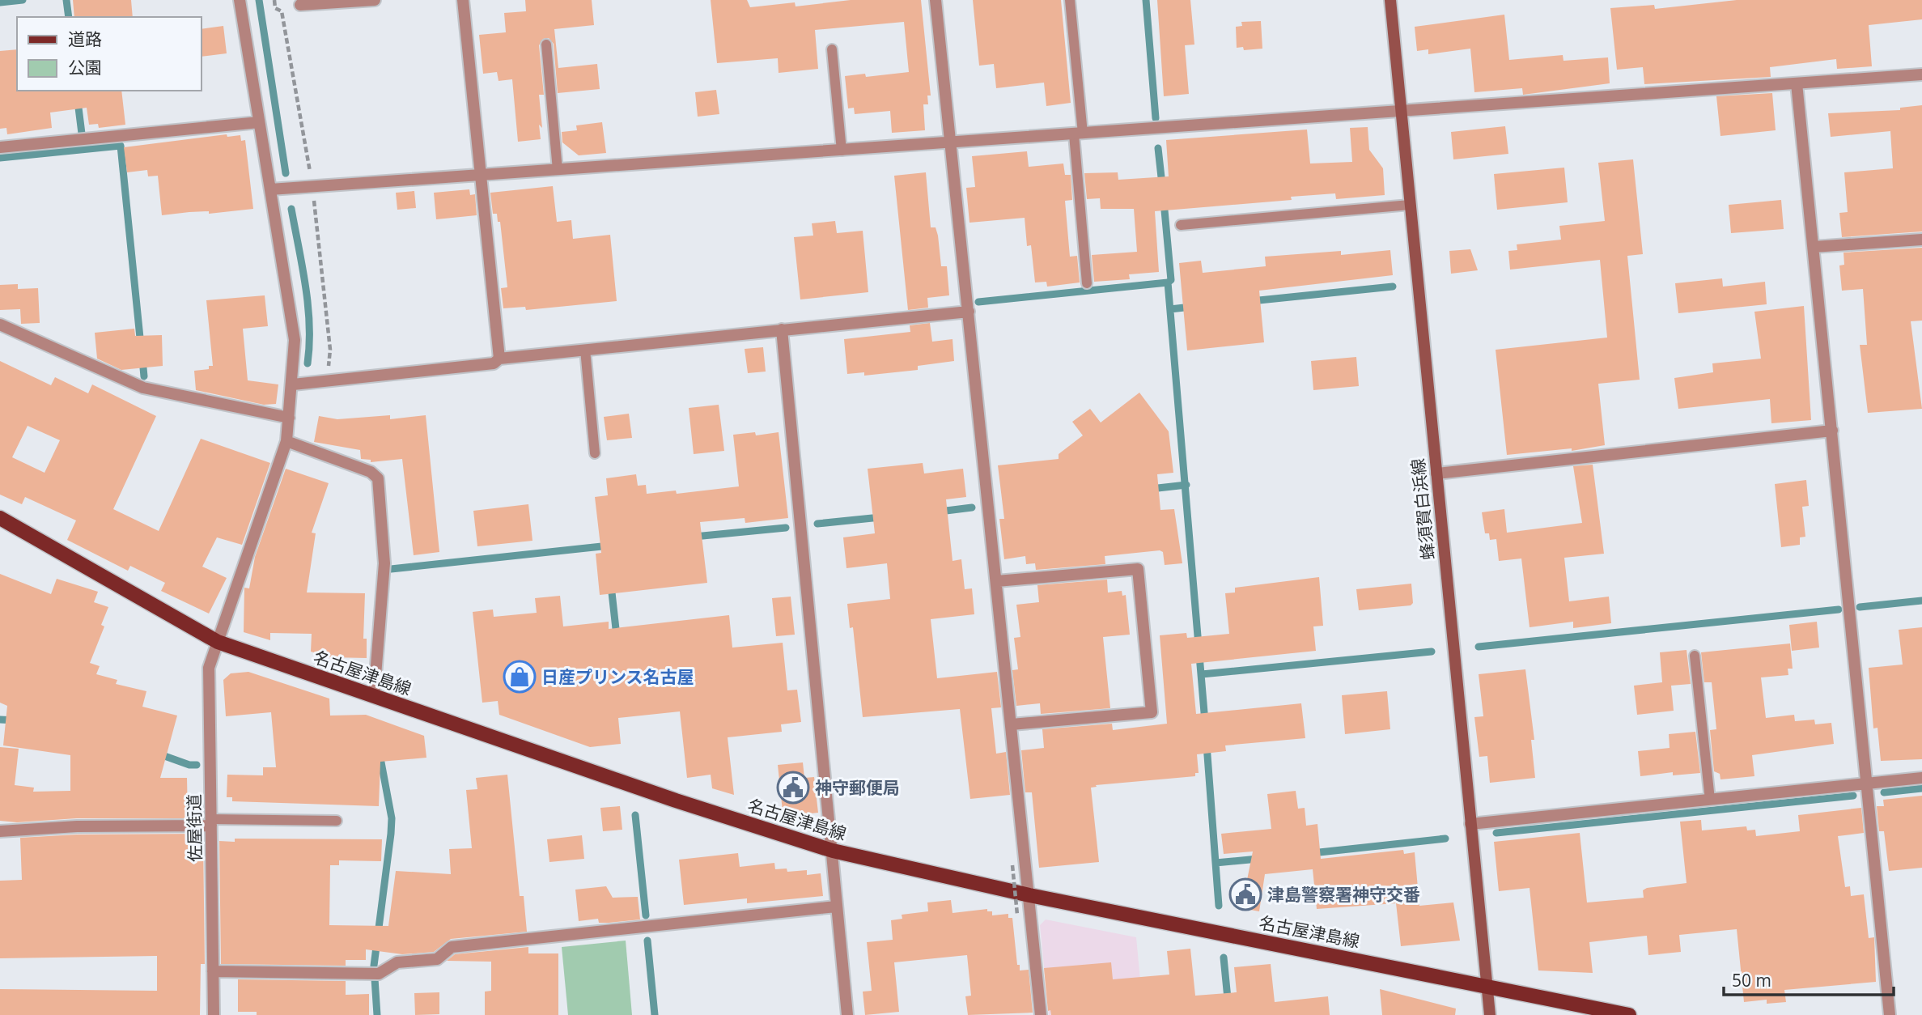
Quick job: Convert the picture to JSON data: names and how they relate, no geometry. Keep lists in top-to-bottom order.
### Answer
{
  "streets": {
    "main road": ["蜂須賀白浜線", "名古屋津島線"],
    "street": ["佐屋街道"]
  },
  "crossings": [
    ["蜂須賀白浜線", "名古屋津島線"],
    ["名古屋津島線", "佐屋街道"]
  ],
  "places": {
    "shop": ["日産プリンス名古屋"],
    "public building": ["神守郵便局", "津島警察署神守交番"]
  },
  "legend": ["道路", "公園"],
  "scale_bar": "50 m"
}
